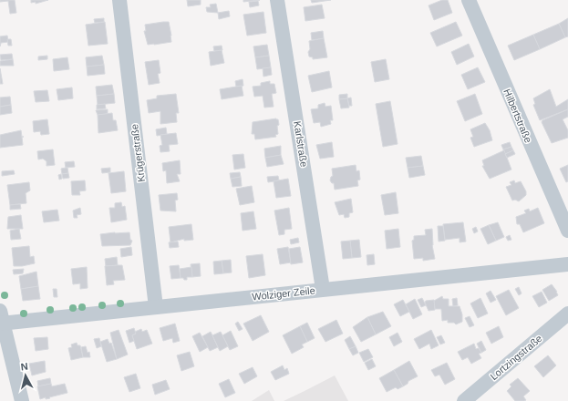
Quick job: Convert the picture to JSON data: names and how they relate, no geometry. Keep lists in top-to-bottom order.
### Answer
{
  "streets": {
    "street": [
      "Hilbertstraße",
      "Karlstraße",
      "Krügerstraße",
      "Wolziger Zeile",
      "Lortzingstraße"
    ]
  },
  "crossings": [
    ["Karlstraße", "Wolziger Zeile"],
    ["Krügerstraße", "Wolziger Zeile"]
  ],
  "north": "top"
}
